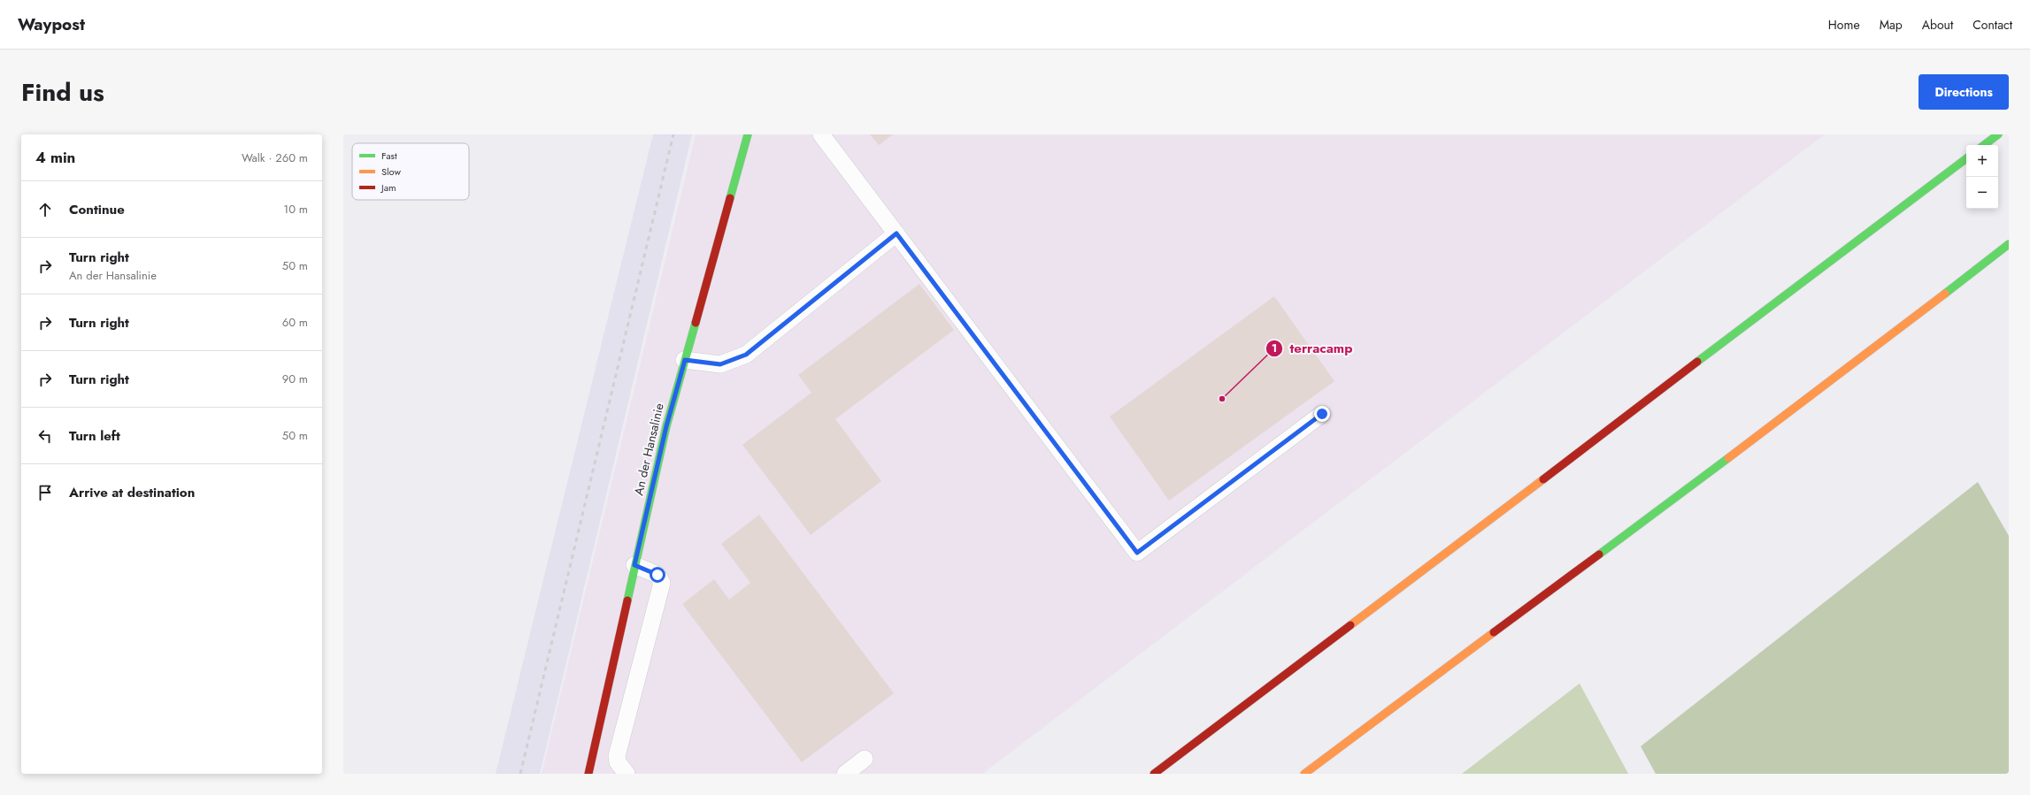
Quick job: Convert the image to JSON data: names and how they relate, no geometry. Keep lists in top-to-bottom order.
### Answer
{
  "streets": {
    "main road": ["An der Hansalinie"]
  },
  "places": ["terracamp"],
  "legend": ["Fast", "Slow", "Jam"],
  "page": {
    "header": "Waypost",
    "nav": [
      "Home",
      "Map",
      "About",
      "Contact"
    ],
    "title": "Find us",
    "buttons": "Directions",
    "heading": ["4 min", "Walk · 260 m"],
    "map_buttons": ["+", "−"],
    "list": [
      ["Continue", "10 m"],
      ["Turn right", "An der Hansalinie", "50 m"],
      ["Turn right", "60 m"],
      ["Turn right", "90 m"],
      ["Turn left", "50 m"],
      "Arrive at destination"
    ]
  }
}
